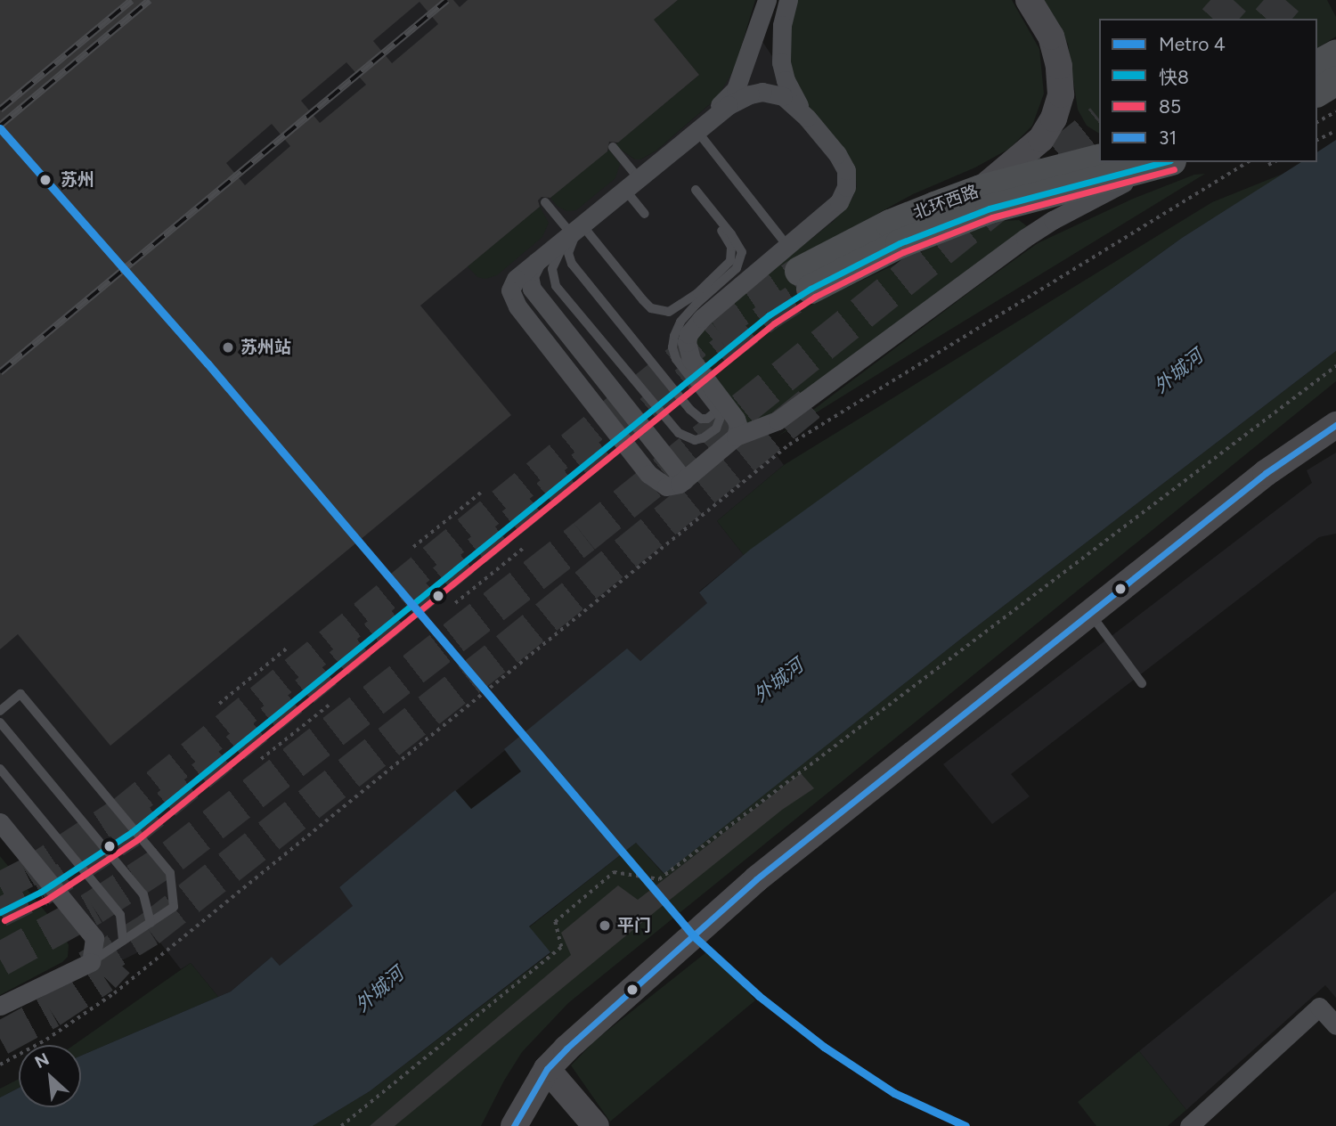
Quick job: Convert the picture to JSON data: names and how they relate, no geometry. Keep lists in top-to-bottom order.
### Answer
{
  "streets": {
    "main road": ["北环西路"]
  },
  "water": ["外城河"],
  "places": ["苏州", "苏州站", "平门"],
  "lines": [
    "metro line 4",
    "transit line 快8",
    "transit line 85",
    "transit line 31"
  ],
  "legend": [
    "Metro 4",
    "快8",
    "85",
    "31"
  ],
  "north": "top left"
}
